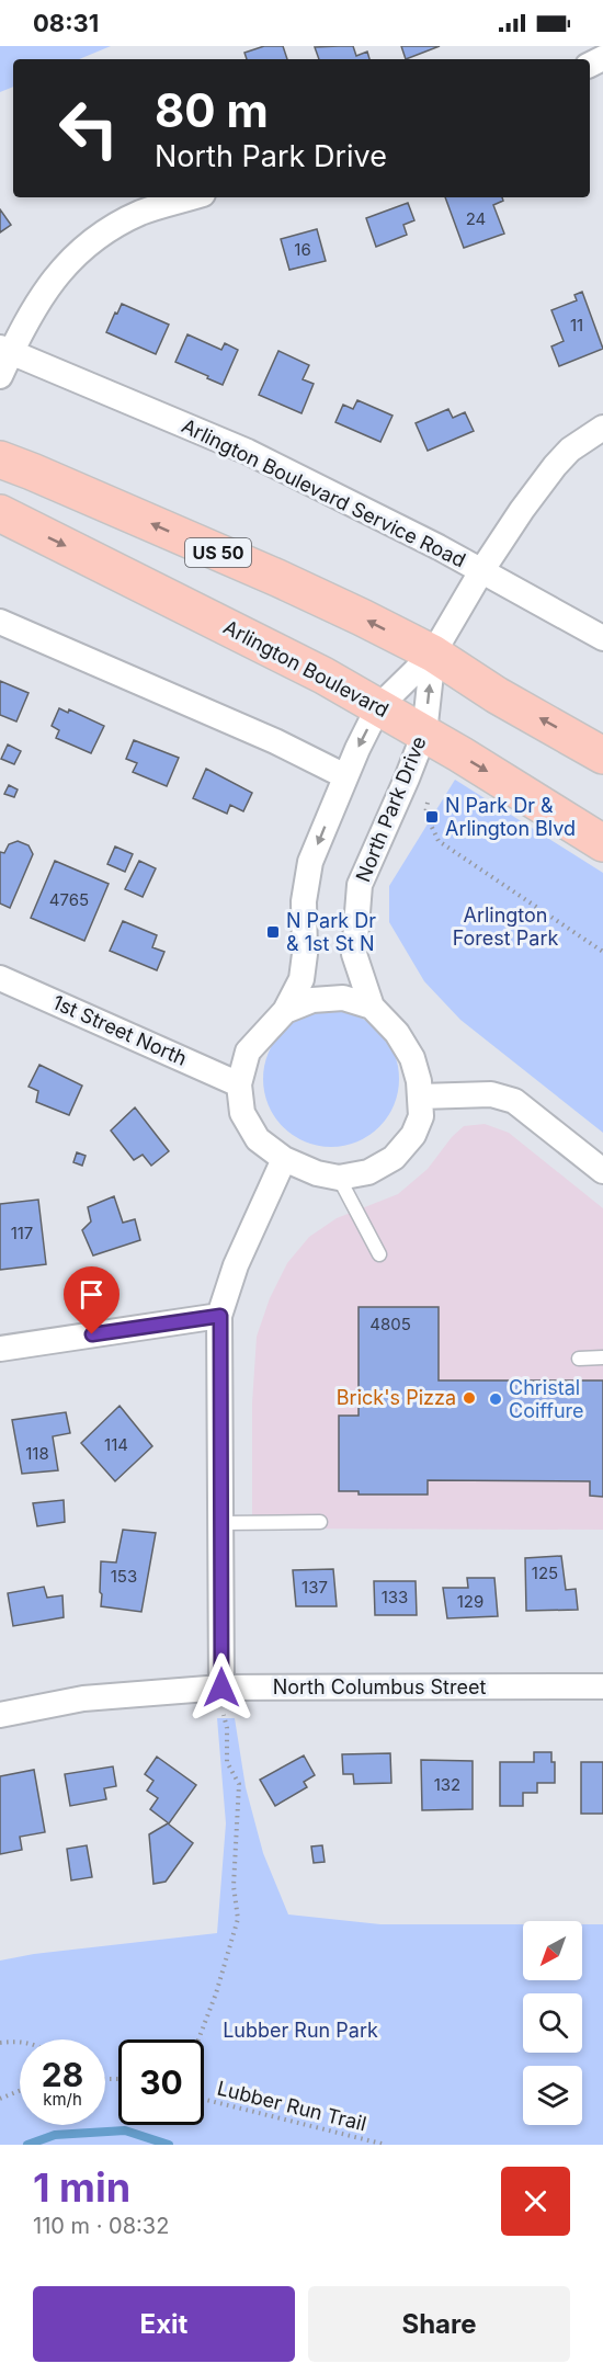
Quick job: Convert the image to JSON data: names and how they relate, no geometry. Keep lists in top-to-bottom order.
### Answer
{
  "streets": {
    "highway": ["US 50", "Arlington Boulevard"],
    "street": [
      "Arlington Boulevard Service Road",
      "North Park Drive",
      "1st Street North",
      "North Columbus Street"
    ],
    "path": ["Lubber Run Trail"]
  },
  "crossings": [
    ["US 50", "North Park Drive"],
    ["Arlington Boulevard", "North Park Drive"],
    ["North Park Drive", "1st Street North"]
  ],
  "parks": ["Arlington Forest Park", "Lubber Run Park"],
  "places": {
    "transit": ["N Park Dr & Arlington Blvd", "N Park Dr & 1st St N"],
    "other": ["Brick's Pizza", "Christal Coiffure"]
  },
  "house_numbers": [
    "24",
    "16",
    "11",
    "4765",
    "117",
    "4805",
    "114",
    "118",
    "125",
    "153",
    "137",
    "133",
    "129",
    "132"
  ],
  "north": "bottom left",
  "page": {
    "status": "08:31",
    "turn": ["80 m", "North Park Drive"],
    "speed": "28 km/h",
    "limit": "30",
    "heading": ["1 min", "110 m · 08:32"],
    "buttons": ["Exit", "Share"]
  }
}
